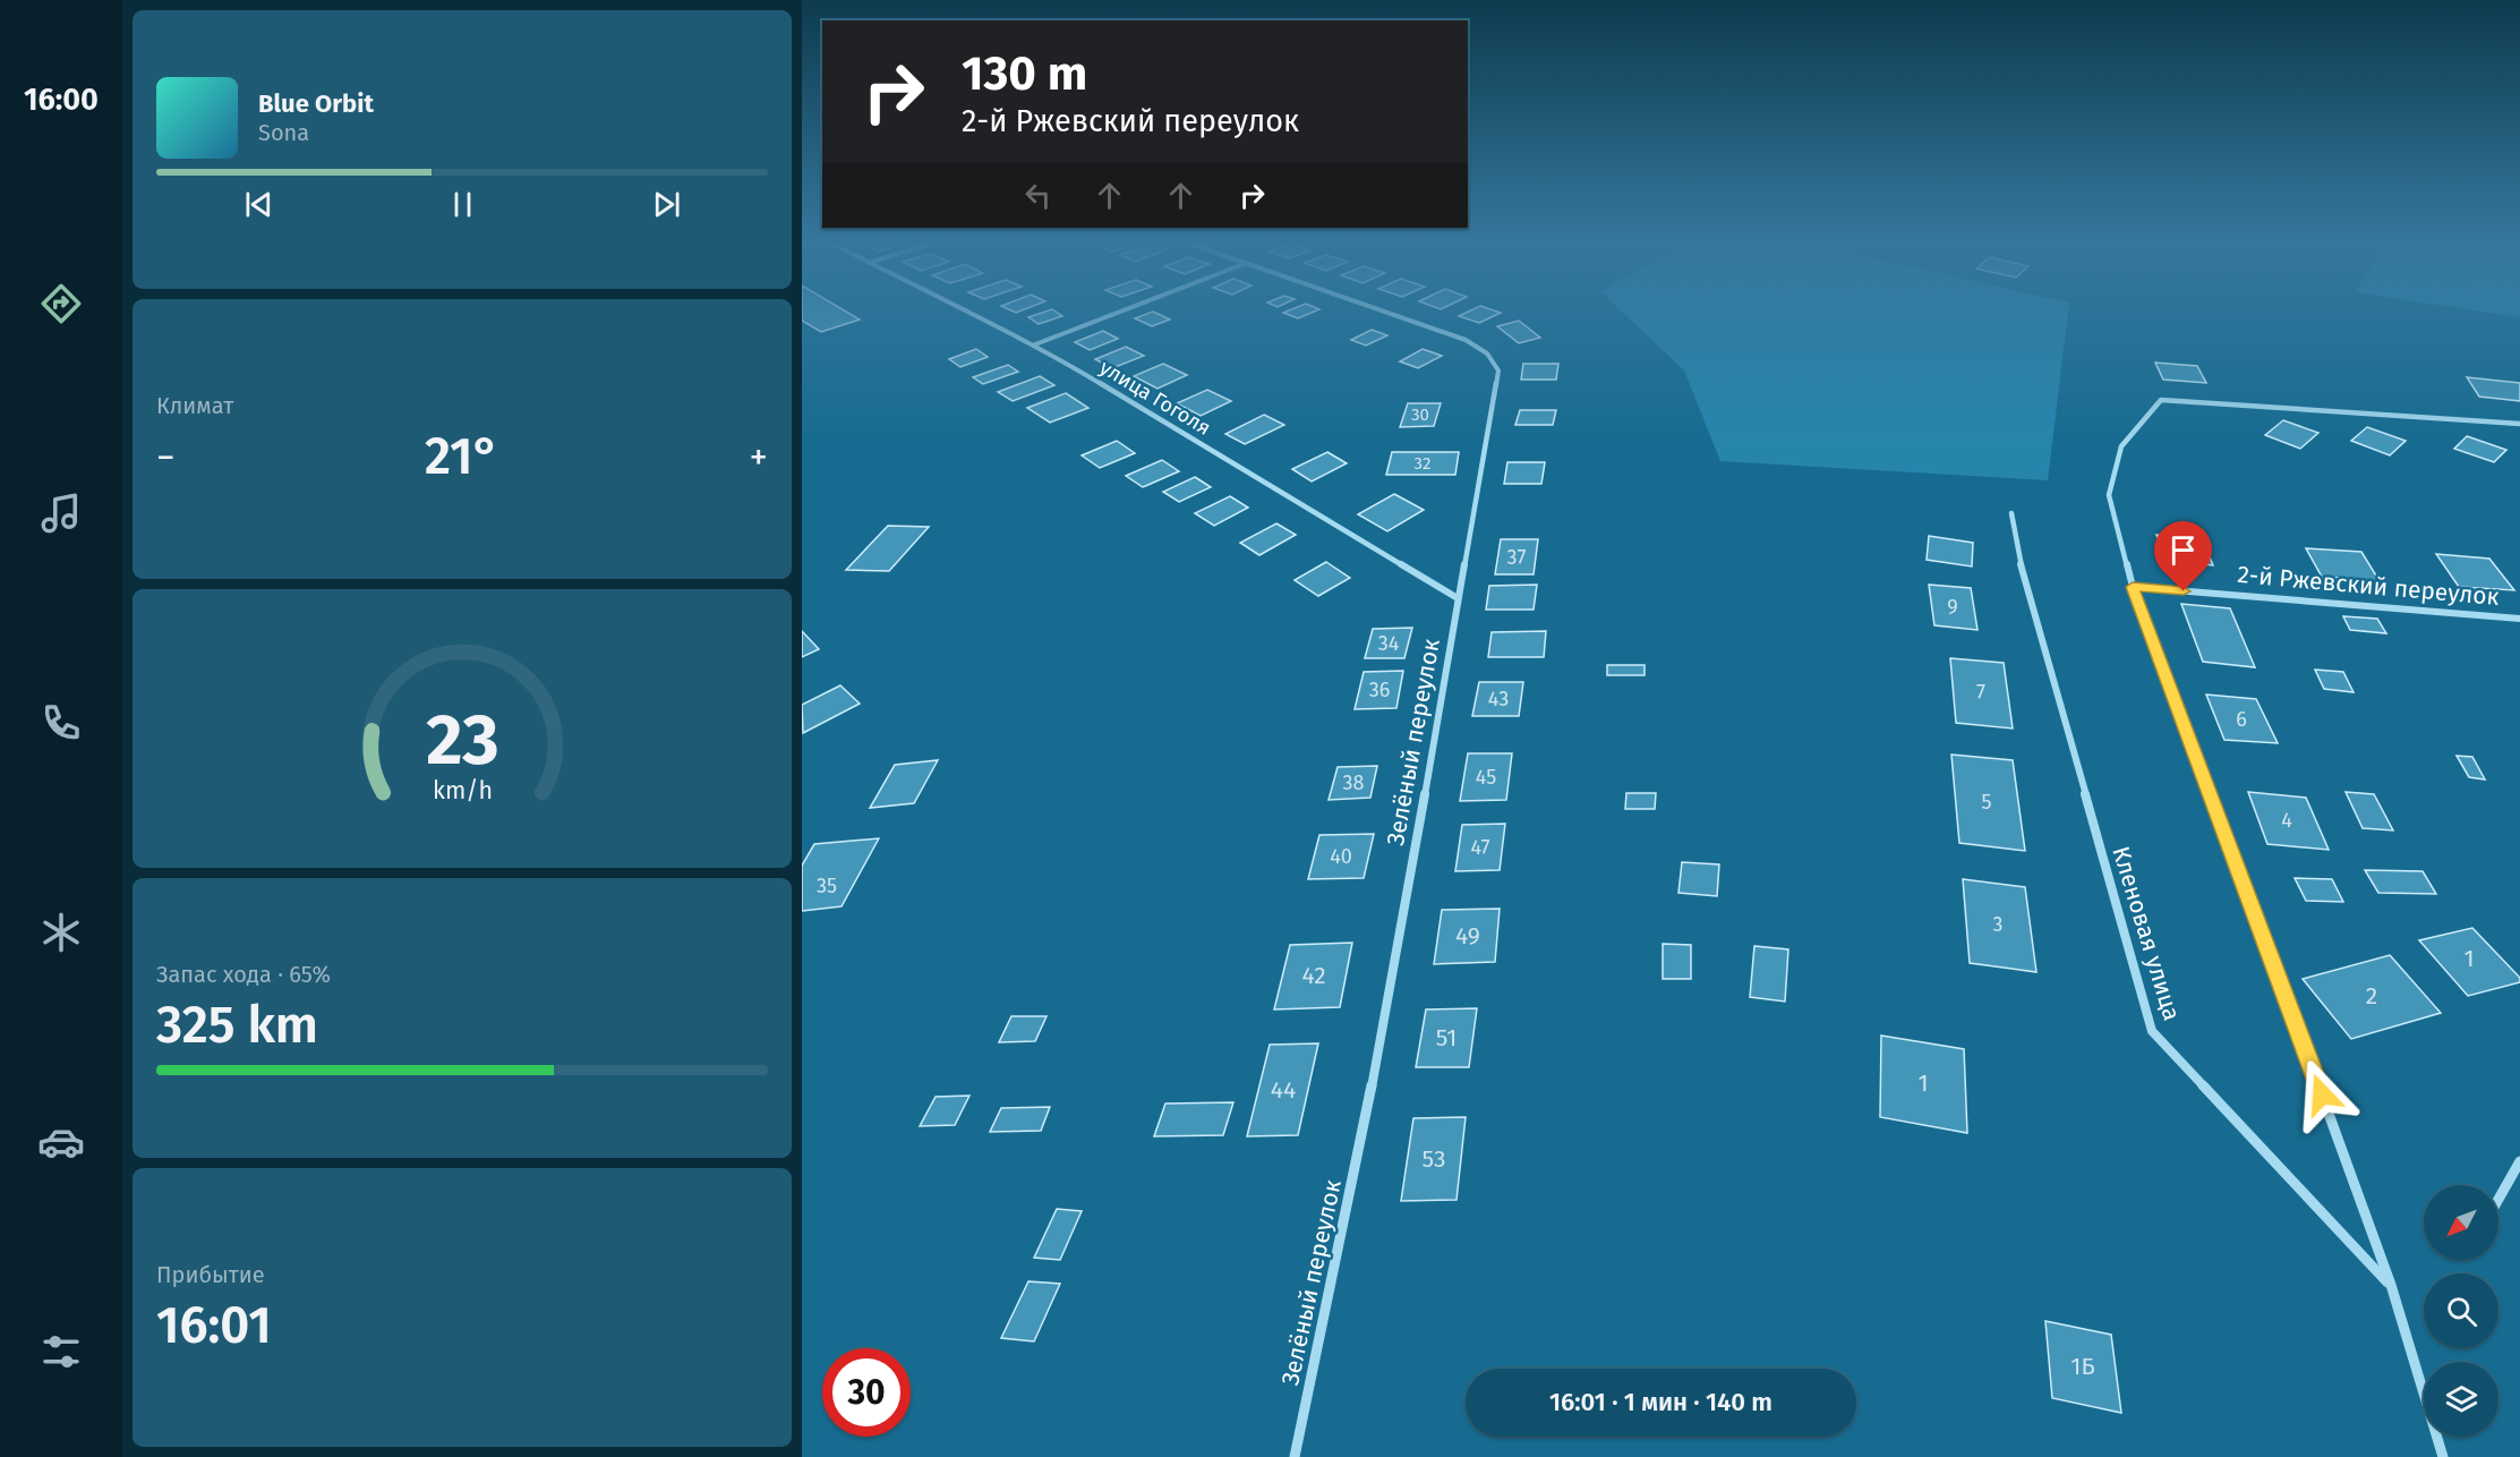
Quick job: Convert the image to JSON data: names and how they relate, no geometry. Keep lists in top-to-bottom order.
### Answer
{
  "streets": {
    "street": [
      "улица Гоголя",
      "2-й Ржевский переулок",
      "Зелёный переулок",
      "Кленовая улица"
    ]
  },
  "crossings": [
    ["улица Гоголя", "Зелёный переулок"]
  ],
  "house_numbers": [
    "30",
    "32",
    "37",
    "9",
    "34",
    "36",
    "7",
    "43",
    "6",
    "45",
    "38",
    "5",
    "4",
    "47",
    "40",
    "35",
    "3",
    "49",
    "1",
    "42",
    "2",
    "51",
    "1",
    "44",
    "53",
    "1Б"
  ],
  "north": "bottom left",
  "page": {
    "tabs": "16:00",
    "turn": ["130 m", "2-й Ржевский переулок"],
    "song": ["Blue Orbit", "Sona"],
    "tile": [
      "Климат",
      ["Запас хода · 65%", "325 km"],
      ["Прибытие", "16:01"]
    ],
    "heat": ["−", "21°", "+"],
    "limit": "30",
    "trip": "16:01 · 1 мин · 140 m",
    "gauge": ["23", "km/h"]
  }
}
